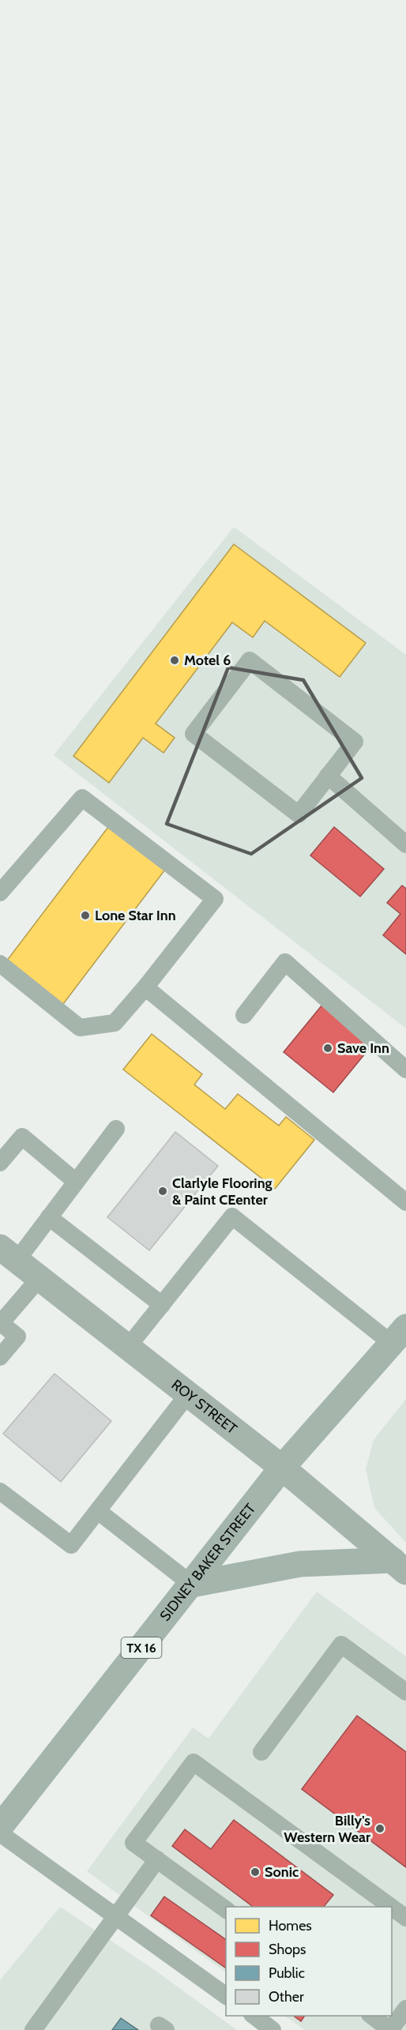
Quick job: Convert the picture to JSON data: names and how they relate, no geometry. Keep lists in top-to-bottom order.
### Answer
{
  "streets": {
    "main road": ["SIDNEY BAKER STREET", "TX 16"],
    "street": ["ROY STREET"]
  },
  "crossings": [
    ["ROY STREET", "SIDNEY BAKER STREET"]
  ],
  "places": [
    "Motel 6",
    "Lone Star Inn",
    "Save Inn",
    "Clarlyle Flooring & Paint CEenter",
    "Billy's Western Wear",
    "Sonic"
  ],
  "legend": [
    "Homes",
    "Shops",
    "Public",
    "Other"
  ]
}
